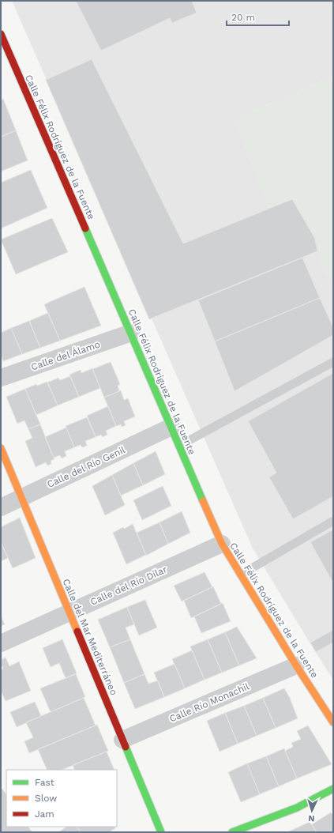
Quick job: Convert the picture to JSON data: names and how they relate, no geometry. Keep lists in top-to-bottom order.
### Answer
{
  "streets": {
    "street": [
      "Calle Félix Rodríguez de la Fuente",
      "Calle del Álamo",
      "Calle del Río Genil",
      "Calle del Río Dílar",
      "Calle del Mar Mediterráneo",
      "Calle Río Monachil"
    ]
  },
  "crossings": [
    ["Calle Félix Rodríguez de la Fuente", "Calle del Álamo"],
    ["Calle Félix Rodríguez de la Fuente", "Calle del Río Genil"],
    ["Calle Félix Rodríguez de la Fuente", "Calle del Río Dílar"],
    ["Calle Félix Rodríguez de la Fuente", "Calle Río Monachil"],
    ["Calle del Río Genil", "Calle del Mar Mediterráneo"],
    ["Calle del Río Dílar", "Calle del Mar Mediterráneo"],
    ["Calle del Mar Mediterráneo", "Calle Río Monachil"]
  ],
  "legend": ["Fast", "Slow", "Jam"],
  "scale_bar": "20 m",
  "north": "bottom"
}
